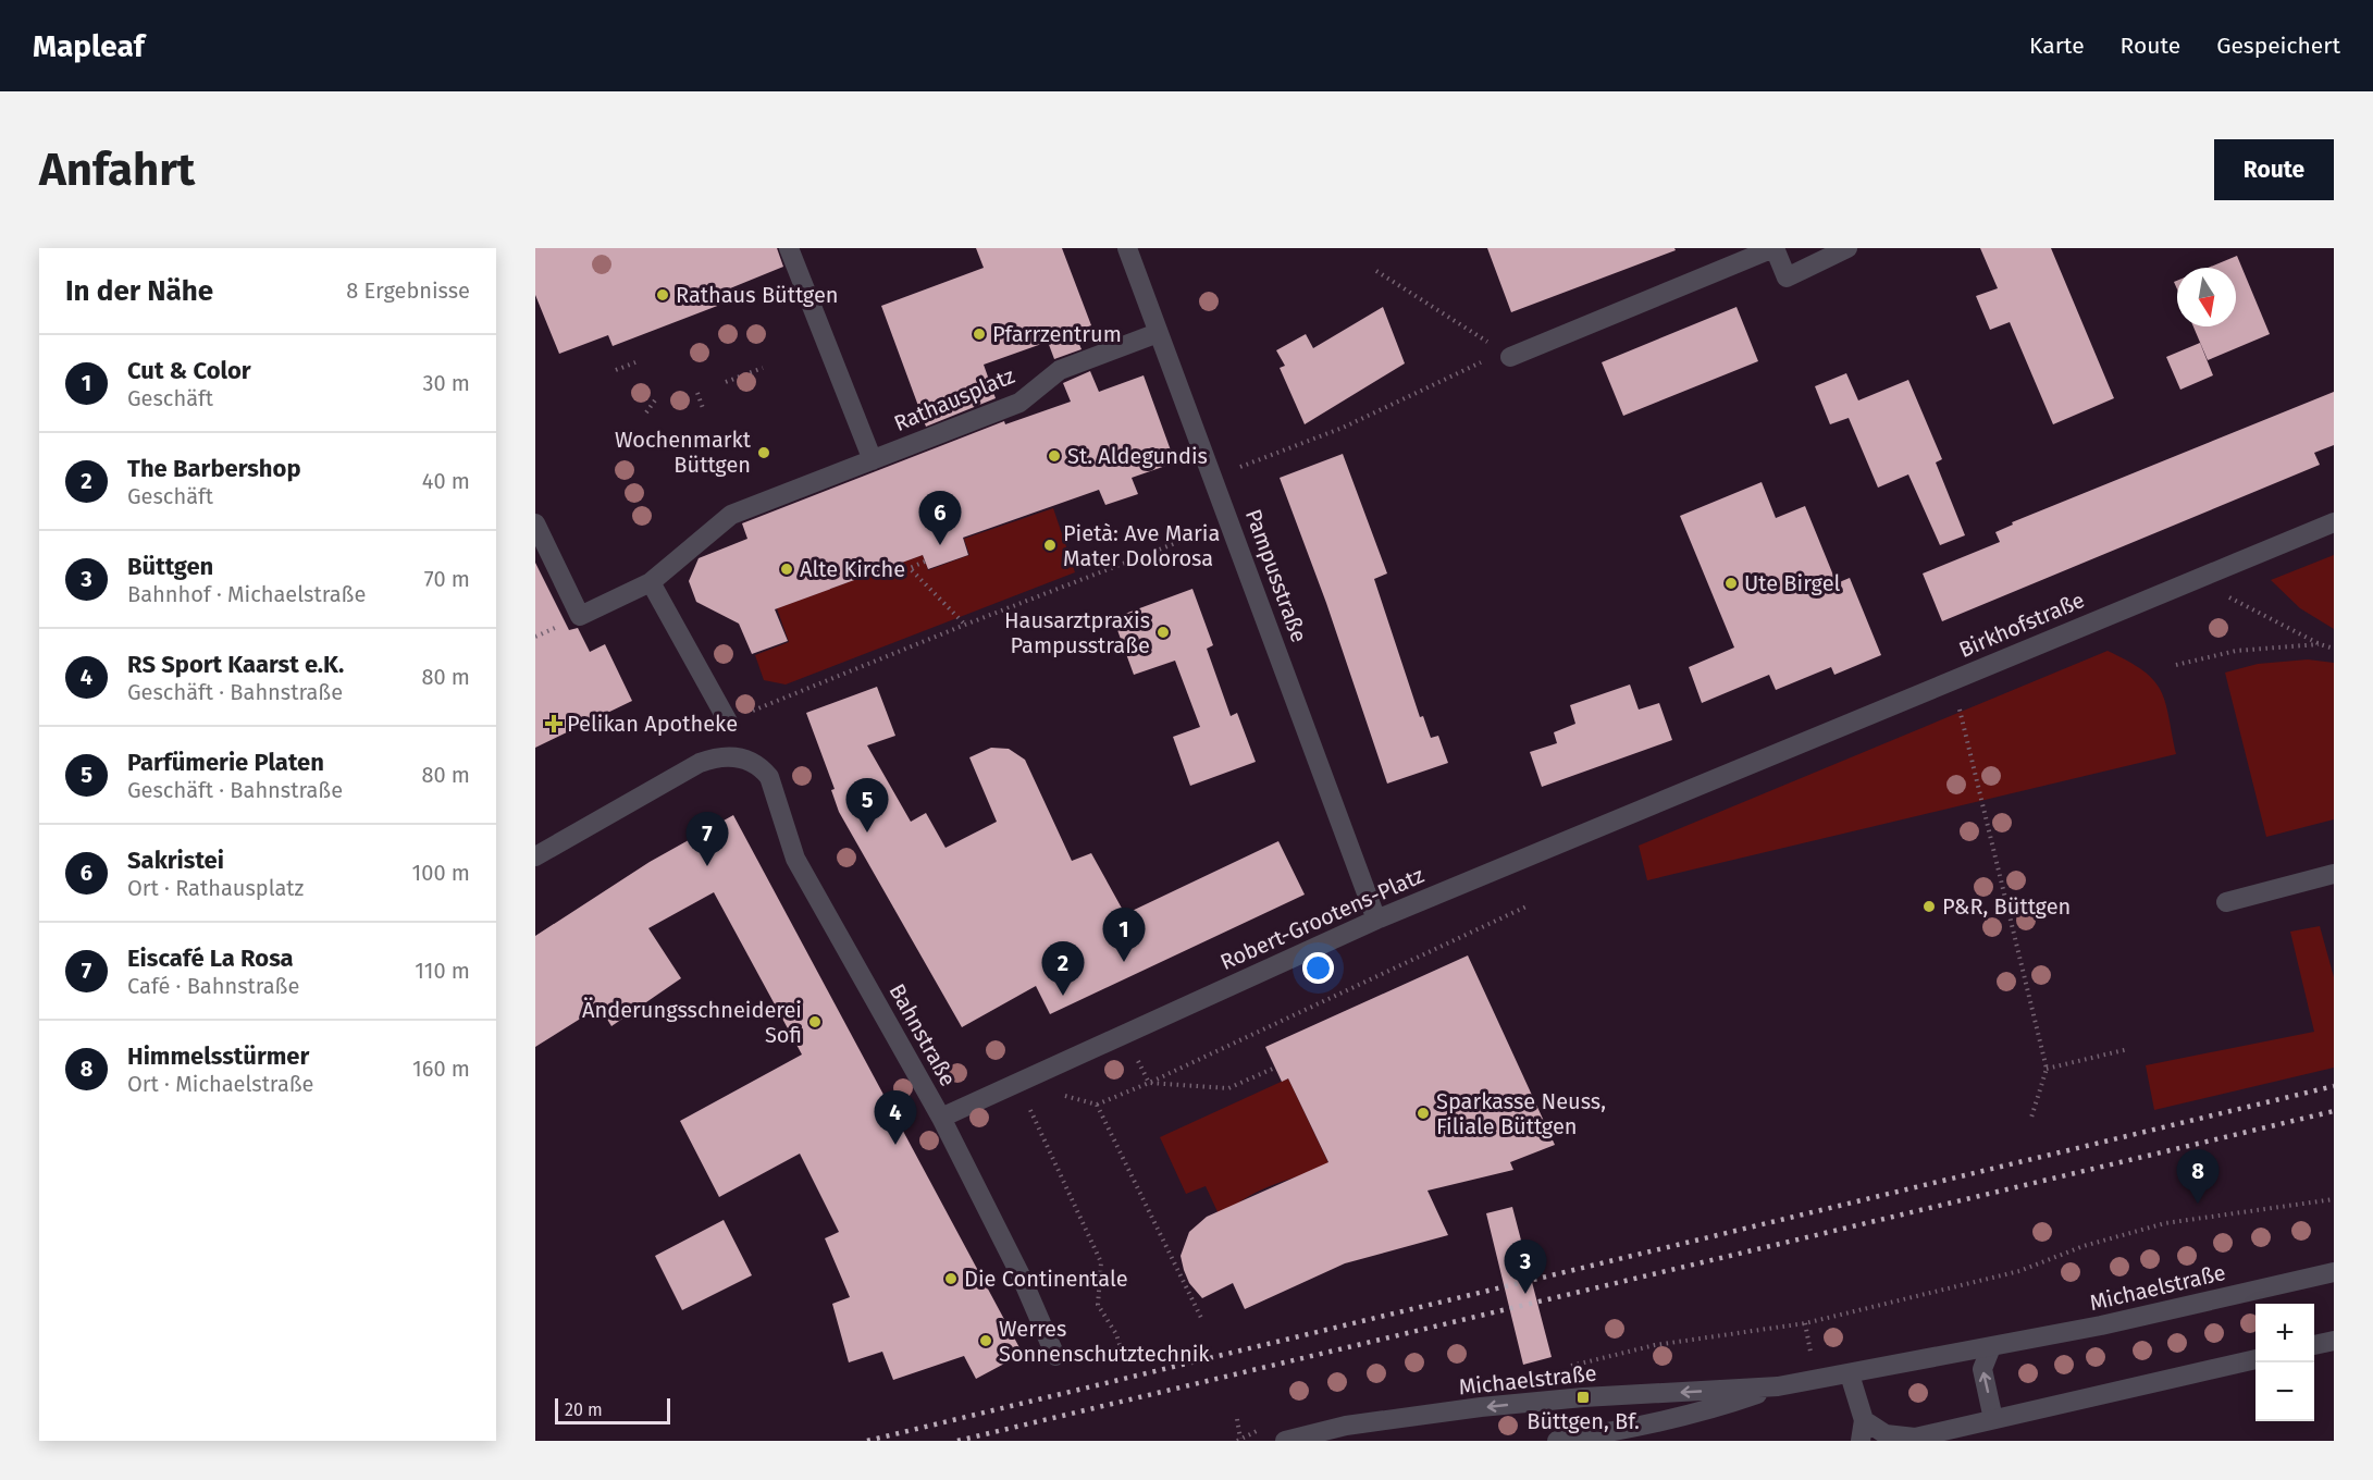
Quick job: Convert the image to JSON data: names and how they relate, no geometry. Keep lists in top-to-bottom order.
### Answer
{
  "streets": {
    "street": [
      "Rathausplatz",
      "Pampusstraße",
      "Birkhofstraße",
      "Robert-Grootens-Platz",
      "Bahnstraße",
      "Michaelstraße"
    ]
  },
  "crossings": [
    ["Rathausplatz", "Pampusstraße"],
    ["Pampusstraße", "Robert-Grootens-Platz"],
    ["Birkhofstraße", "Robert-Grootens-Platz"],
    ["Robert-Grootens-Platz", "Bahnstraße"]
  ],
  "places": {
    "other": [
      "Rathaus Büttgen",
      "Pfarrzentrum",
      "Wochenmarkt Büttgen",
      "St. Aldegundis",
      "Pietà: Ave Maria Mater Dolorosa",
      "Alte Kirche",
      "Ute Birgel",
      "Hausarztpraxis Pampusstraße",
      "P&R, Büttgen",
      "Änderungsschneiderei Sofi",
      "Sparkasse Neuss, Filiale Büttgen",
      "Die Continentale",
      "Werres Sonnenschutztechnik"
    ],
    "health": ["Pelikan Apotheke"],
    "transit": ["Büttgen, Bf."]
  },
  "scale_bar": "20 m",
  "north": "bottom",
  "page": {
    "header": "Mapleaf",
    "nav": ["Karte", "Route", "Gespeichert"],
    "buttons": "Route",
    "title": "Anfahrt",
    "heading": ["In der Nähe", "8 Ergebnisse"],
    "list": [
      {
        "mark": "1",
        "name": "Cut & Color",
        "note": "Geschäft",
        "value": "30 m"
      },
      {
        "mark": "2",
        "name": "The Barbershop",
        "note": "Geschäft",
        "value": "40 m"
      },
      {
        "mark": "3",
        "name": "Büttgen",
        "note": "Bahnhof · Michaelstraße",
        "value": "70 m"
      },
      {
        "mark": "4",
        "name": "RS Sport Kaarst e.K.",
        "note": "Geschäft · Bahnstraße",
        "value": "80 m"
      },
      {
        "mark": "5",
        "name": "Parfümerie Platen",
        "note": "Geschäft · Bahnstraße",
        "value": "80 m"
      },
      {
        "mark": "6",
        "name": "Sakristei",
        "note": "Ort · Rathausplatz",
        "value": "100 m"
      },
      {
        "mark": "7",
        "name": "Eiscafé La Rosa",
        "note": "Café · Bahnstraße",
        "value": "110 m"
      },
      {
        "mark": "8",
        "name": "Himmelsstürmer",
        "note": "Ort · Michaelstraße",
        "value": "160 m"
      }
    ],
    "pins": [
      "6",
      "5",
      "7",
      "1",
      "2",
      "4",
      "8",
      "3"
    ],
    "map_buttons": ["+", "−"],
    "scale": "20 m"
  }
}
